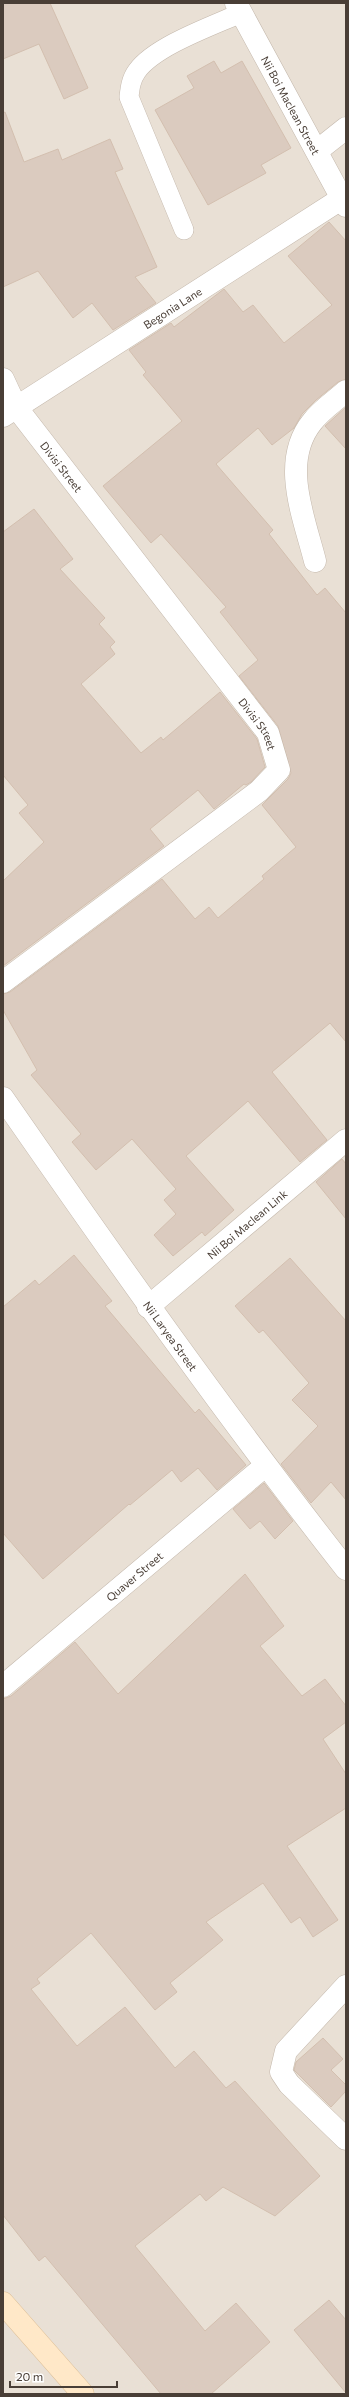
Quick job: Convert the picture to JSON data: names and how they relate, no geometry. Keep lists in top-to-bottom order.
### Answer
{
  "streets": {
    "street": [
      "Nii Boi Maclean Street",
      "Begonia Lane",
      "Divisi Street",
      "Nii Boi Maclean Link",
      "Nii Laryea Street",
      "Quaver Street"
    ]
  },
  "crossings": [
    ["Nii Boi Maclean Street", "Begonia Lane"],
    ["Begonia Lane", "Divisi Street"],
    ["Nii Boi Maclean Link", "Nii Laryea Street"],
    ["Nii Laryea Street", "Quaver Street"]
  ],
  "scale_bar": "20 m"
}
